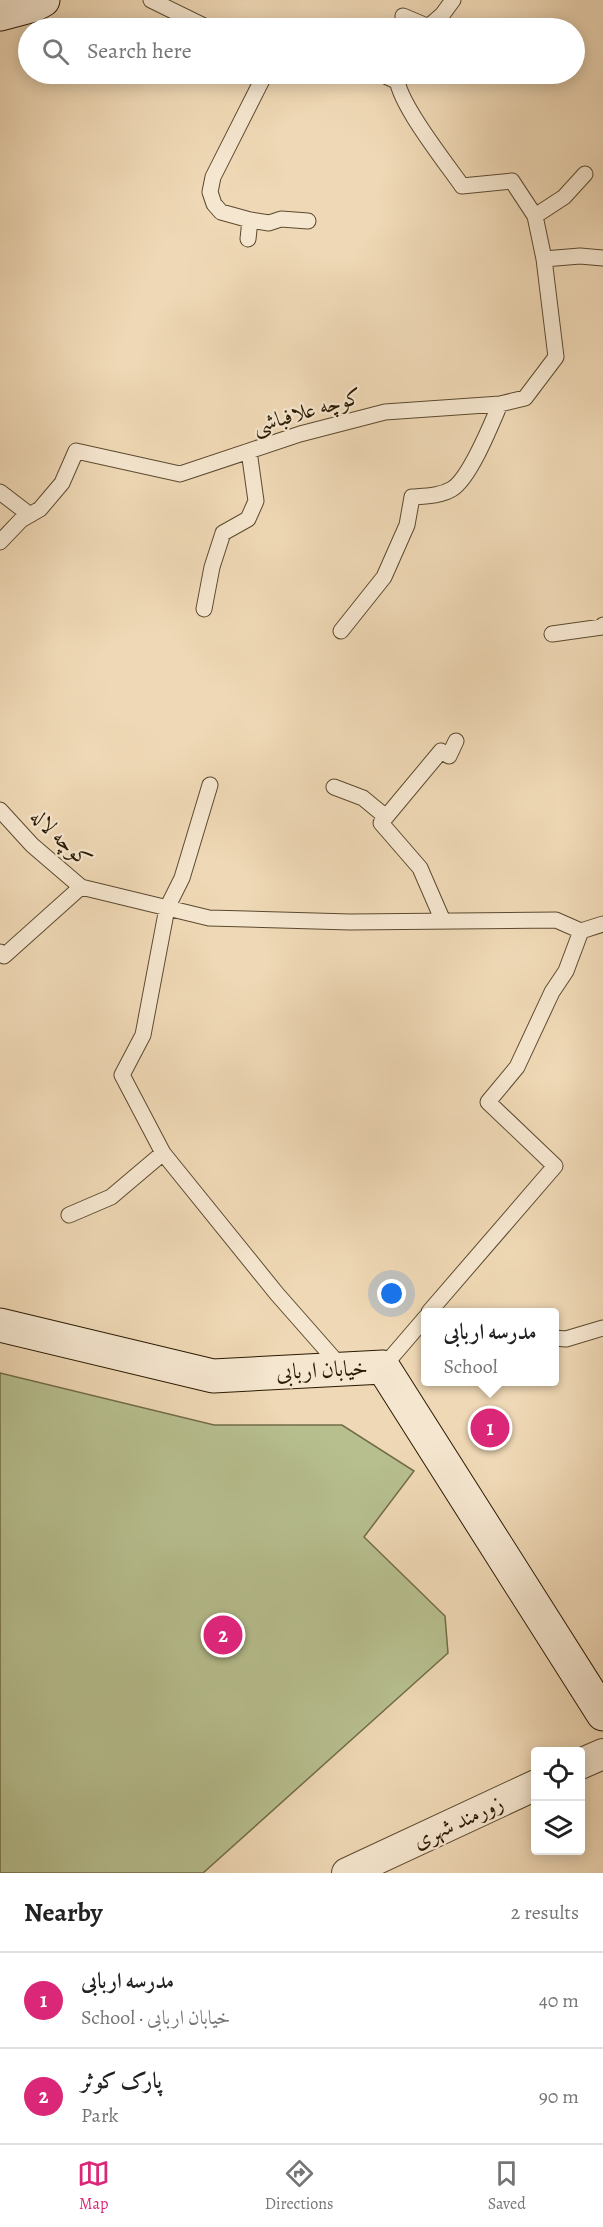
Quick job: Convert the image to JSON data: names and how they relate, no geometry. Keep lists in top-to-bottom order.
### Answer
{
  "streets": {
    "street": ["خیابان اربابی", "زورمند شهری"],
    "lane": ["کوچه علافباشی", "کوچه لاله"]
  },
  "page": {
    "search": "Search here",
    "popup": ["مدرسه اربابی", "School"],
    "pins": ["1", "2"],
    "heading": ["Nearby", "2 results"],
    "list": [
      {
        "mark": "1",
        "name": "مدرسه اربابی",
        "note": "School · خیابان اربابی",
        "value": "40 m"
      },
      {
        "mark": "2",
        "name": "پارک کوثر",
        "note": "Park",
        "value": "90 m"
      }
    ],
    "nav": ["Map", "Directions", "Saved"]
  }
}
